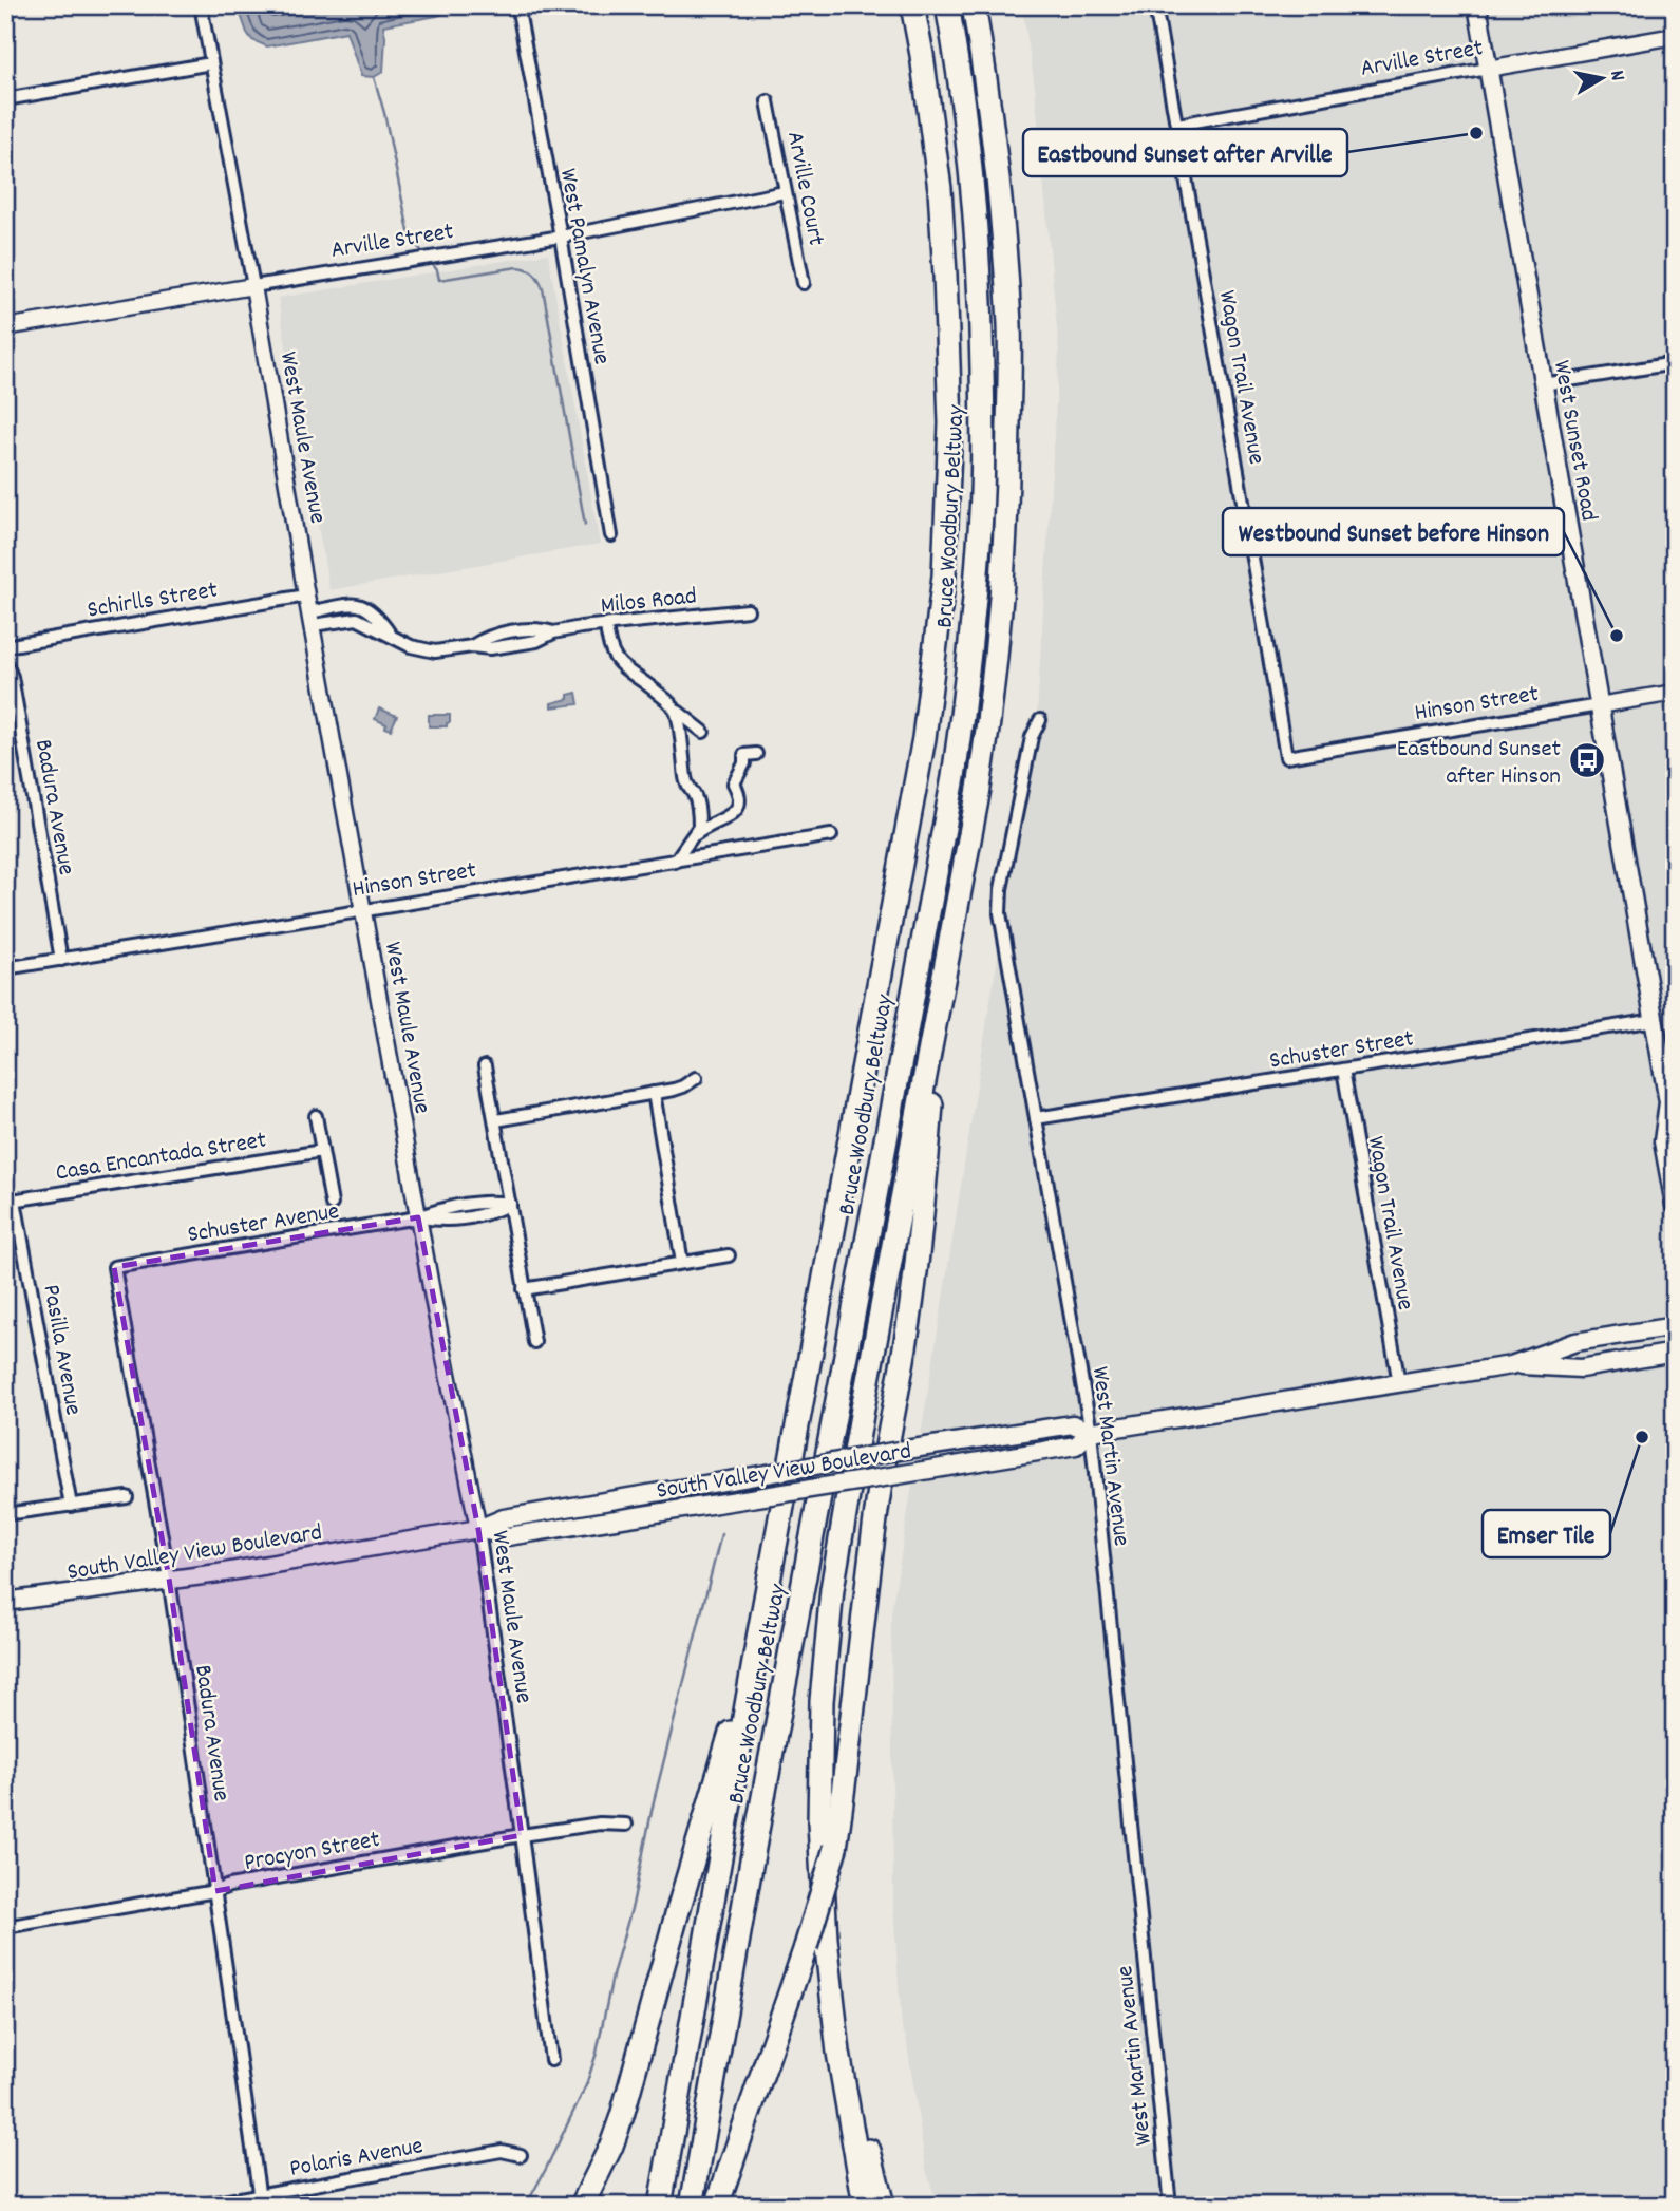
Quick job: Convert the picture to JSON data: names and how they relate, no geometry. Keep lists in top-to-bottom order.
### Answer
{
  "streets": {
    "highway": ["Bruce Woodbury Beltway"],
    "main road": ["West Sunset Road", "South Valley View Boulevard"],
    "street": [
      "Arville Street",
      "Arville Court",
      "West Pamalyn Avenue",
      "Wagon Trail Avenue",
      "West Maule Avenue",
      "Schirlls Street",
      "Milos Road",
      "Hinson Street",
      "Badura Avenue",
      "Schuster Street",
      "Casa Encantada Street",
      "Schuster Avenue",
      "Pasilla Avenue",
      "West Martin Avenue",
      "Procyon Street",
      "Polaris Avenue"
    ]
  },
  "crossings": [
    ["Arville Street", "Arville Court"],
    ["Arville Street", "West Pamalyn Avenue"],
    ["Arville Street", "Wagon Trail Avenue"],
    ["Arville Street", "West Maule Avenue"],
    ["Arville Street", "West Sunset Road"],
    ["Wagon Trail Avenue", "Hinson Street"],
    ["Wagon Trail Avenue", "Schuster Street"],
    ["Wagon Trail Avenue", "South Valley View Boulevard"],
    ["West Maule Avenue", "Schirlls Street"],
    ["West Maule Avenue", "Milos Road"],
    ["West Maule Avenue", "Hinson Street"],
    ["West Maule Avenue", "Schuster Avenue"],
    ["West Maule Avenue", "South Valley View Boulevard"],
    ["West Maule Avenue", "Procyon Street"],
    ["West Sunset Road", "Hinson Street"],
    ["West Sunset Road", "Schuster Street"],
    ["Hinson Street", "Badura Avenue"],
    ["Badura Avenue", "Schuster Avenue"],
    ["Badura Avenue", "South Valley View Boulevard"],
    ["Badura Avenue", "Procyon Street"],
    ["Badura Avenue", "Polaris Avenue"],
    ["Schuster Street", "West Martin Avenue"],
    ["Casa Encantada Street", "Pasilla Avenue"],
    ["West Martin Avenue", "South Valley View Boulevard"]
  ],
  "places": {
    "other": ["Eastbound Sunset after Arville", "Westbound Sunset before Hinson", "Emser Tile"],
    "bus stop": ["Eastbound Sunset after Hinson"]
  },
  "north": "right"
}
